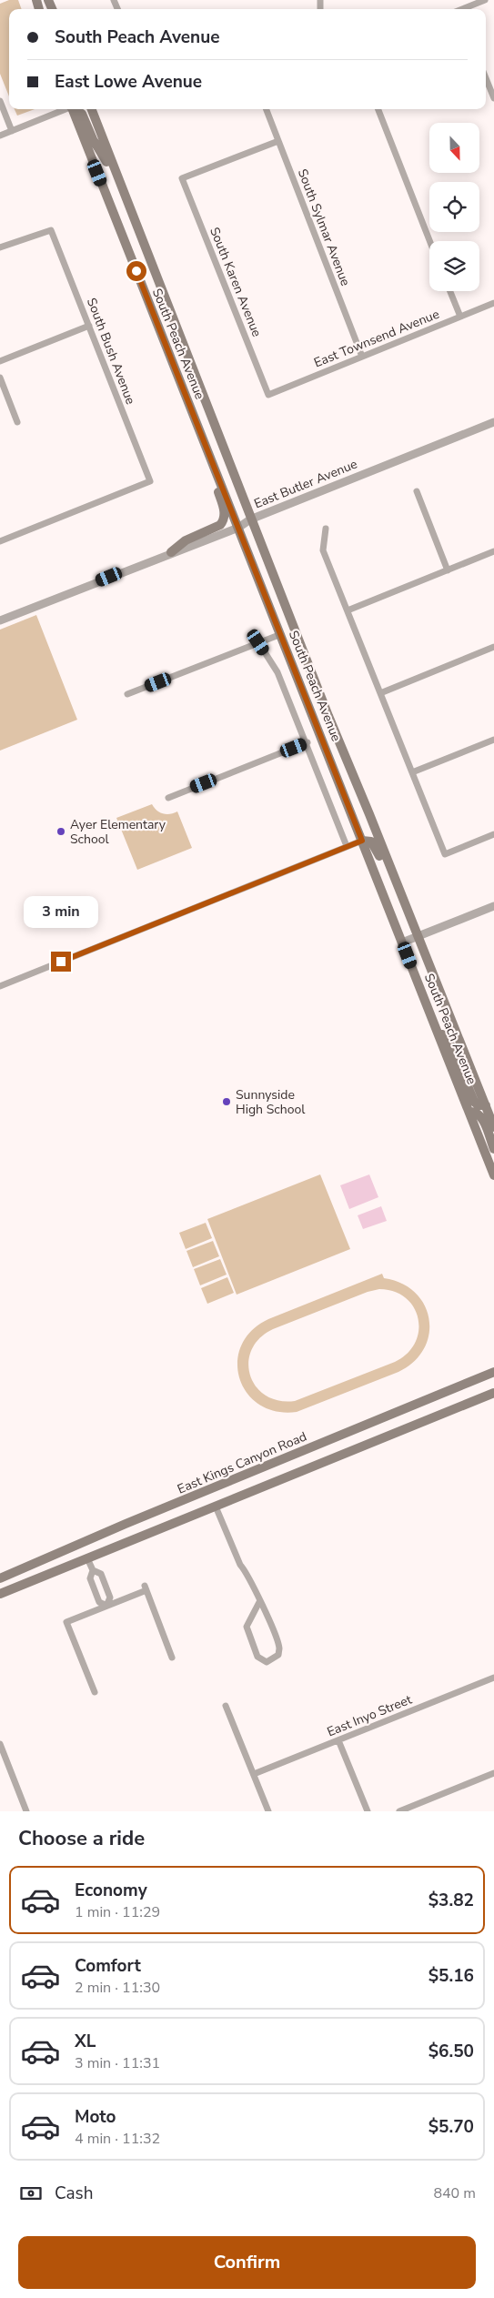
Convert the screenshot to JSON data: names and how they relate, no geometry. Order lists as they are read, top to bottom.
{
  "streets": {
    "main road": ["South Peach Avenue", "East Kings Canyon Road"],
    "street": [
      "South Sylmar Avenue",
      "South Karen Avenue",
      "East Townsend Avenue",
      "South Bush Avenue",
      "East Butler Avenue",
      "East Inyo Street"
    ]
  },
  "crossings": [
    ["South Sylmar Avenue", "South Karen Avenue"],
    ["South Sylmar Avenue", "East Townsend Avenue"],
    ["South Karen Avenue", "East Townsend Avenue"],
    ["South Peach Avenue", "East Butler Avenue"]
  ],
  "places": ["Ayer Elementary School", "Sunnyside High School"],
  "north": "bottom",
  "page": {
    "banner": ["South Peach Avenue", "East Lowe Avenue"],
    "bubble": "3 min",
    "heading": "Choose a ride",
    "list": [
      {
        "name": "Economy",
        "note": "1 min · 11:29",
        "value": "$3.82"
      },
      {
        "name": "Comfort",
        "note": "2 min · 11:30",
        "value": "$5.16"
      },
      {
        "name": "XL",
        "note": "3 min · 11:31",
        "value": "$6.50"
      },
      {
        "name": "Moto",
        "note": "4 min · 11:32",
        "value": "$5.70"
      }
    ],
    "pay": ["Cash", "840 m"],
    "buttons": "Confirm"
  }
}
